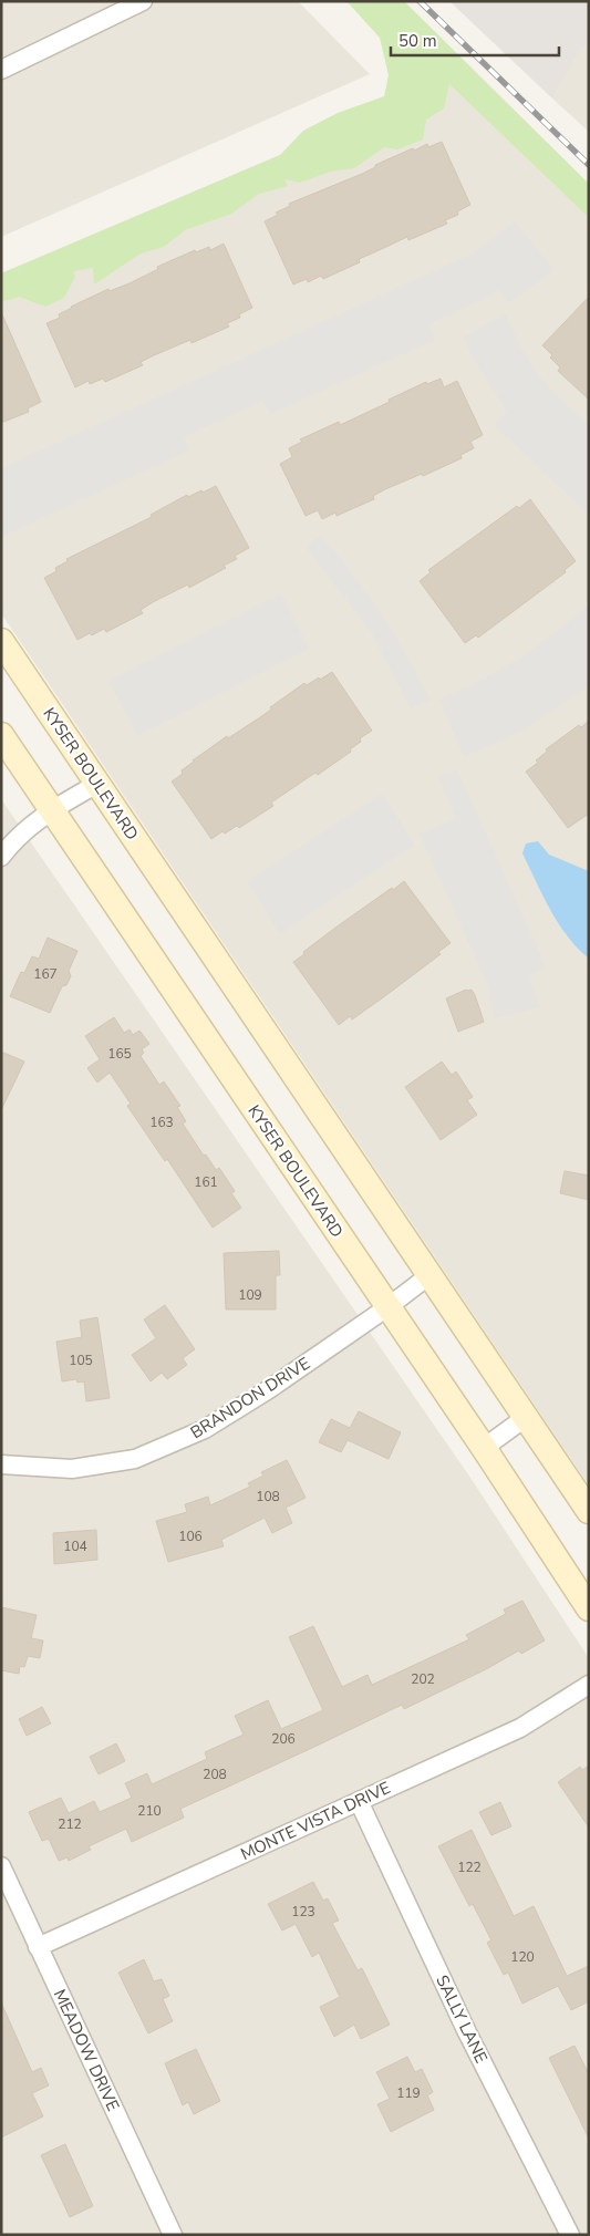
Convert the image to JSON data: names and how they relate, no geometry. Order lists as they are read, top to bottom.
{
  "streets": {
    "street": [
      "KYSER BOULEVARD",
      "BRANDON DRIVE",
      "MONTE VISTA DRIVE",
      "SALLY LANE",
      "MEADOW DRIVE"
    ]
  },
  "crossings": [
    ["KYSER BOULEVARD", "BRANDON DRIVE"],
    ["MONTE VISTA DRIVE", "SALLY LANE"],
    ["MONTE VISTA DRIVE", "MEADOW DRIVE"]
  ],
  "house_numbers": [
    "167",
    "165",
    "163",
    "161",
    "109",
    "105",
    "108",
    "106",
    "104",
    "202",
    "206",
    "208",
    "210",
    "212",
    "122",
    "123",
    "120",
    "119"
  ],
  "scale_bar": "50 m"
}
